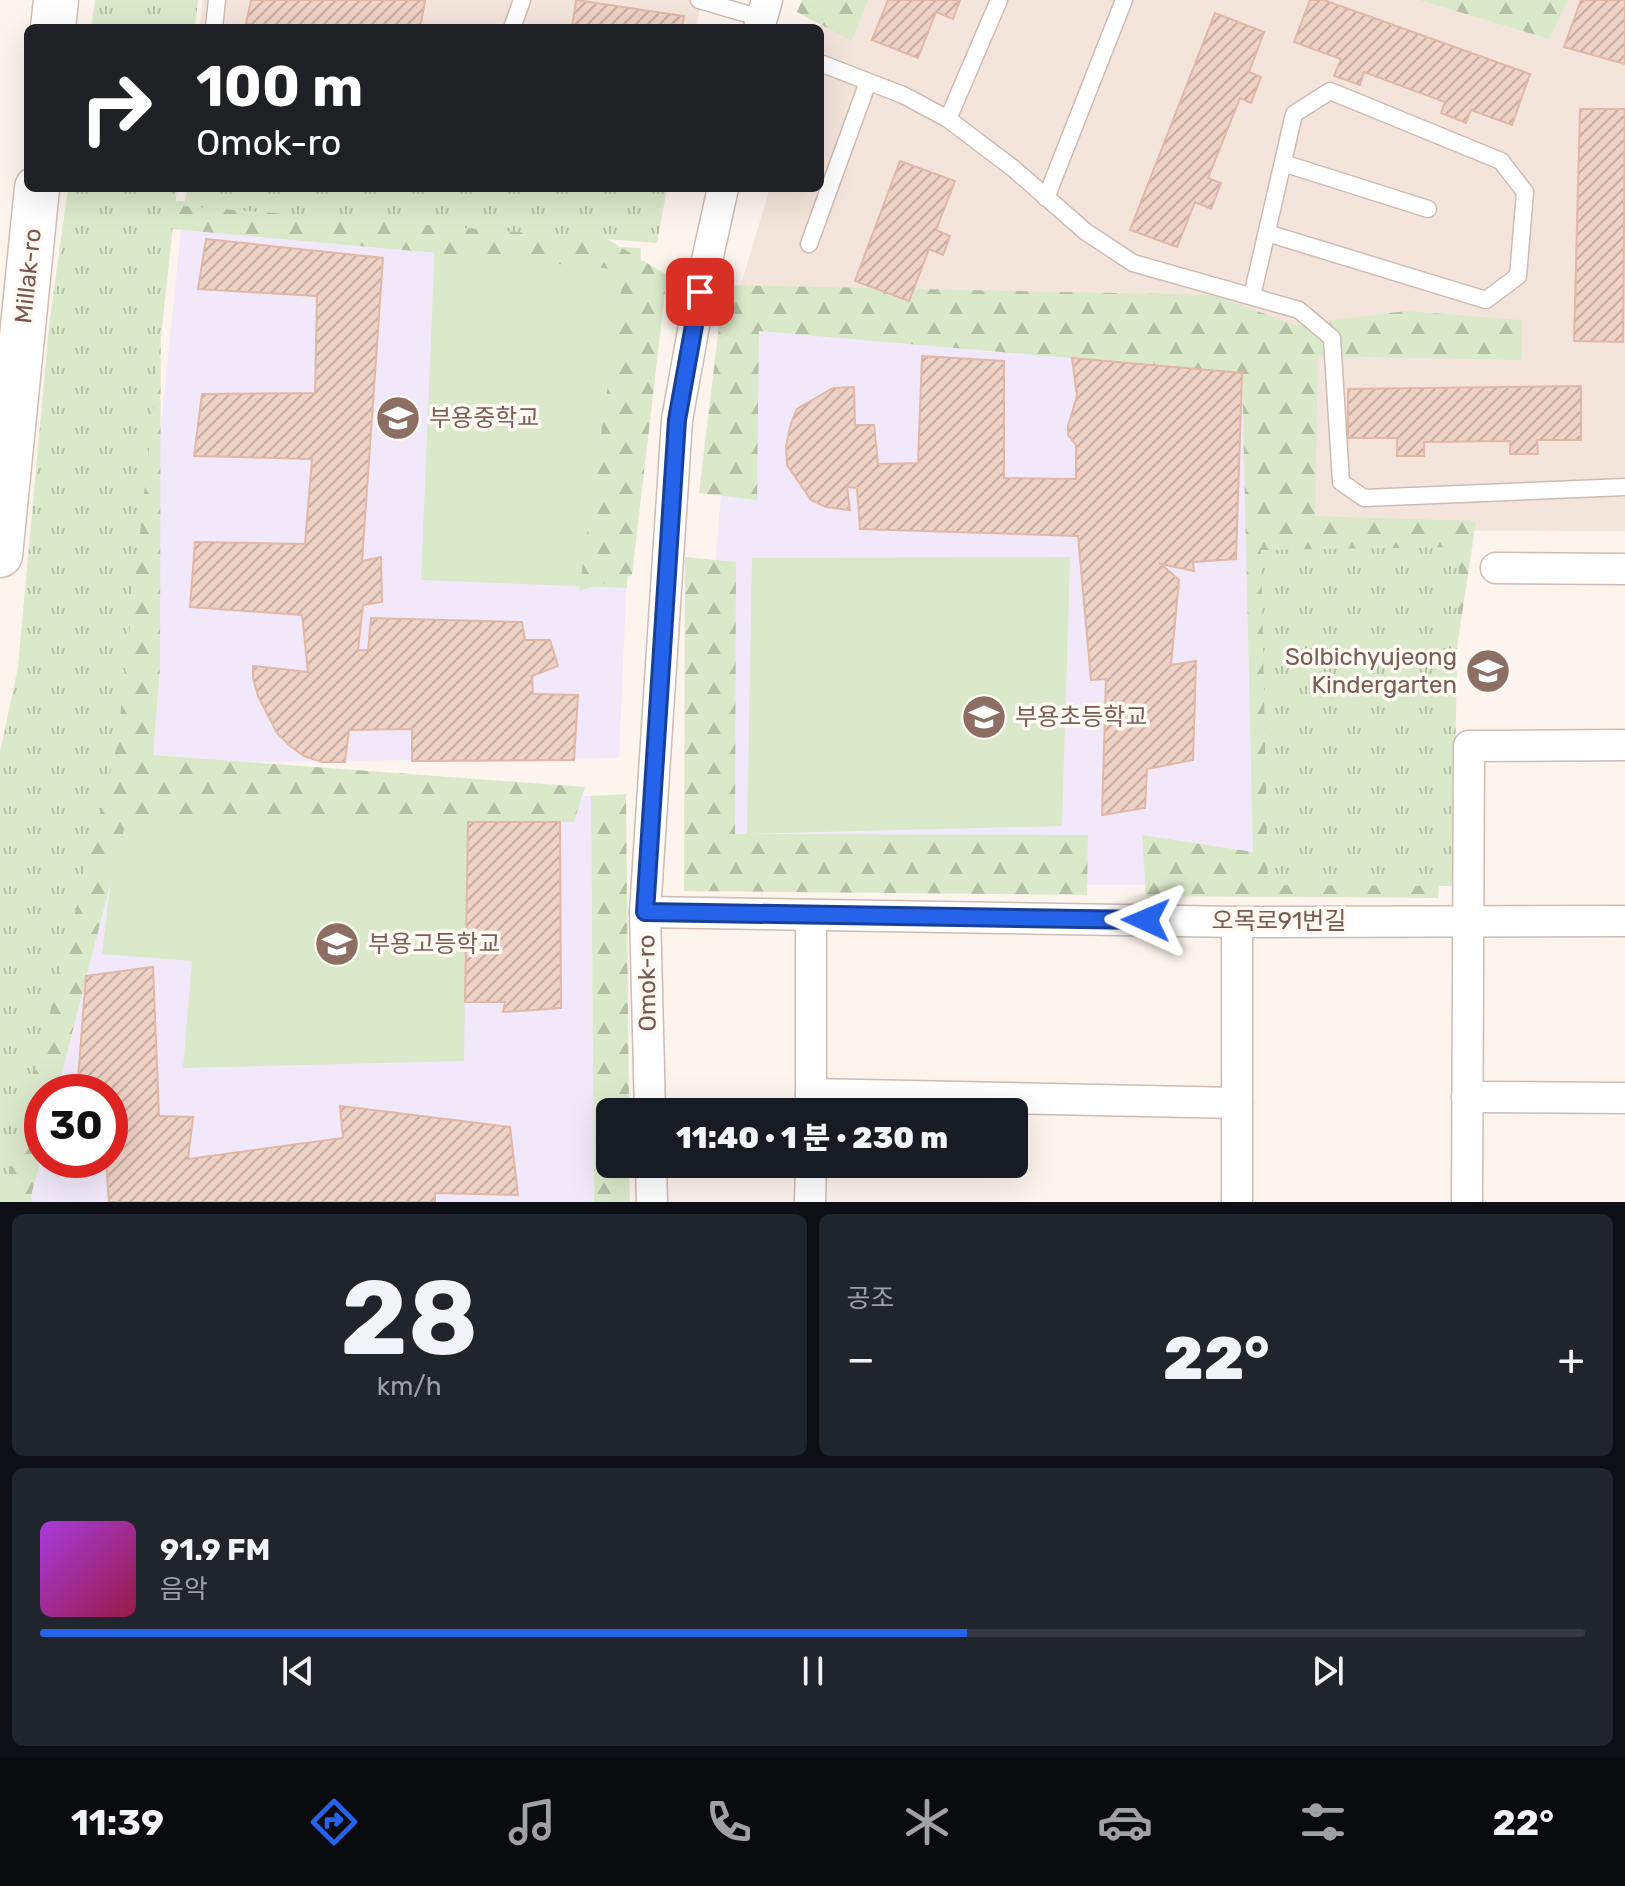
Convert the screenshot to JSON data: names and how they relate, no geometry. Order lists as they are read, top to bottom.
{
  "streets": {
    "main road": ["Millak-ro"],
    "street": ["오목로91번길", "Omok-ro"]
  },
  "crossings": [
    ["오목로91번길", "Omok-ro"]
  ],
  "places": {
    "school or university": [
      "부용중학교",
      "Solbichyujeong Kindergarten",
      "부용초등학교",
      "부용고등학교"
    ]
  },
  "page": {
    "turn": ["100 m", "Omok-ro"],
    "limit": "30",
    "trip": "11:40 · 1 분 · 230 m",
    "tile": [
      ["28", "km/h"],
      "공조"
    ],
    "heat": ["−", "22°", "+"],
    "song": ["91.9 FM", "음악"],
    "tabs": ["11:39", "22°"]
  }
}
